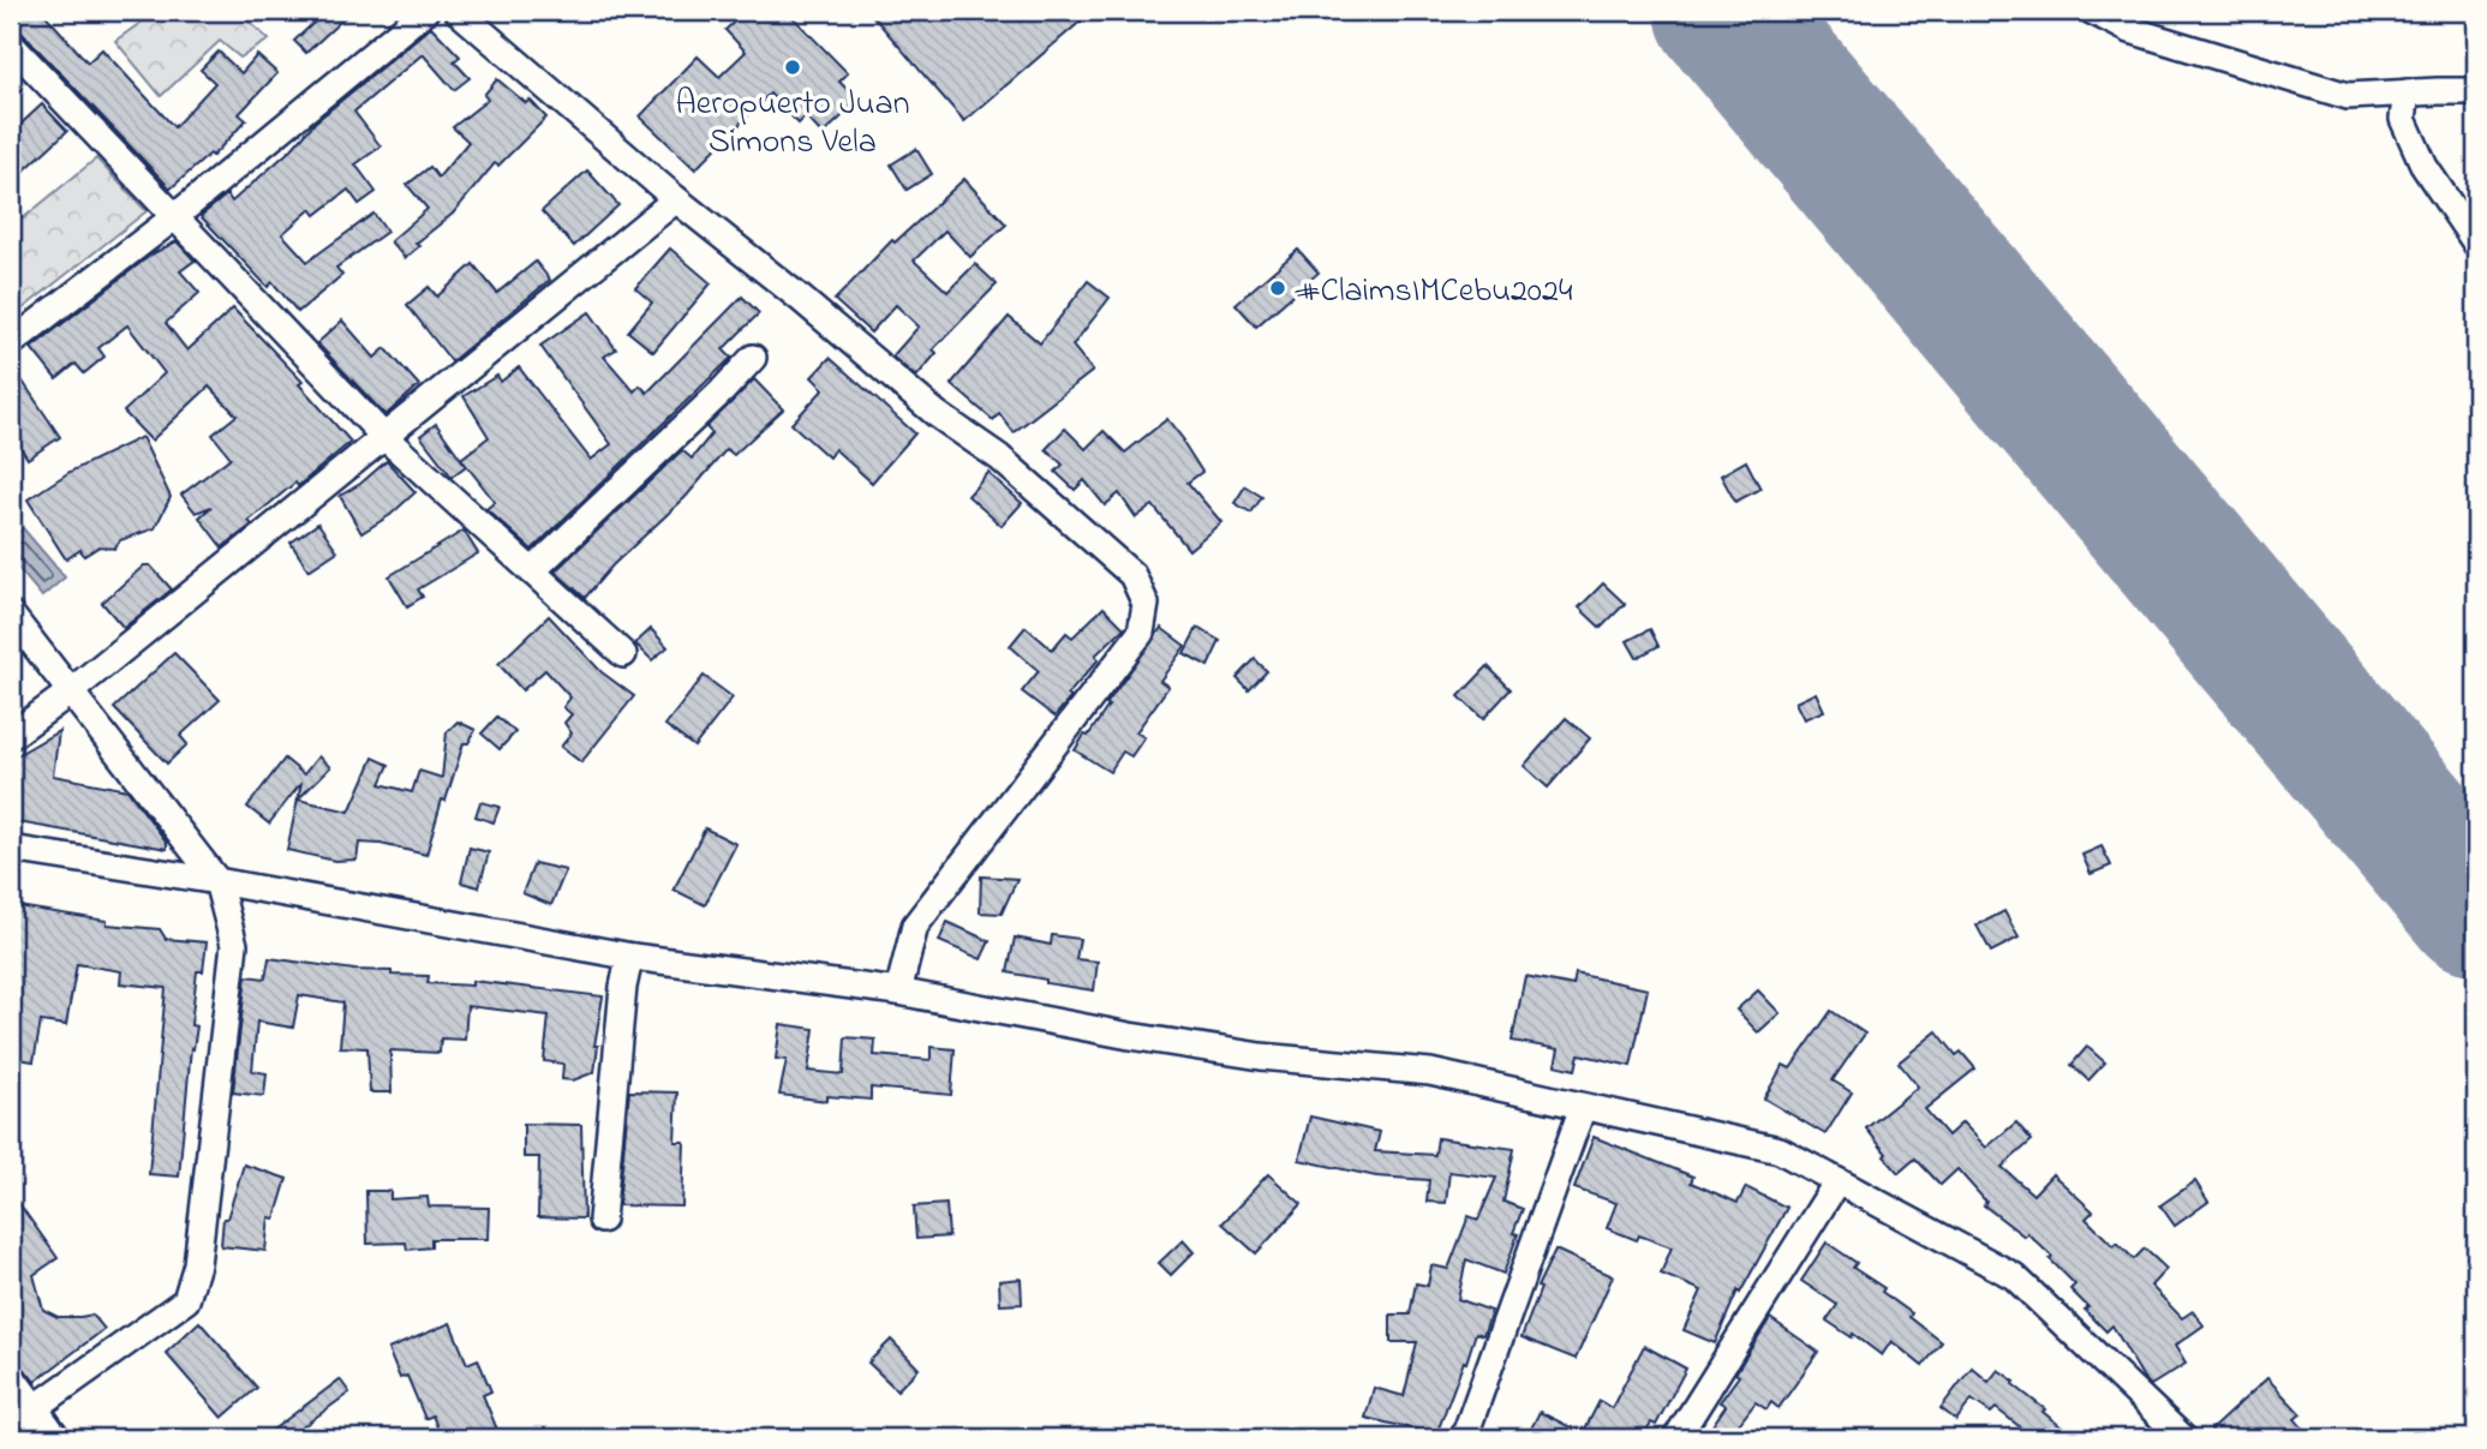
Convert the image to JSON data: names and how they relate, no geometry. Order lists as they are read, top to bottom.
{
  "places": ["Aeropuerto Juan Simons Vela", "#ClaimsIMCebu2024"]
}
